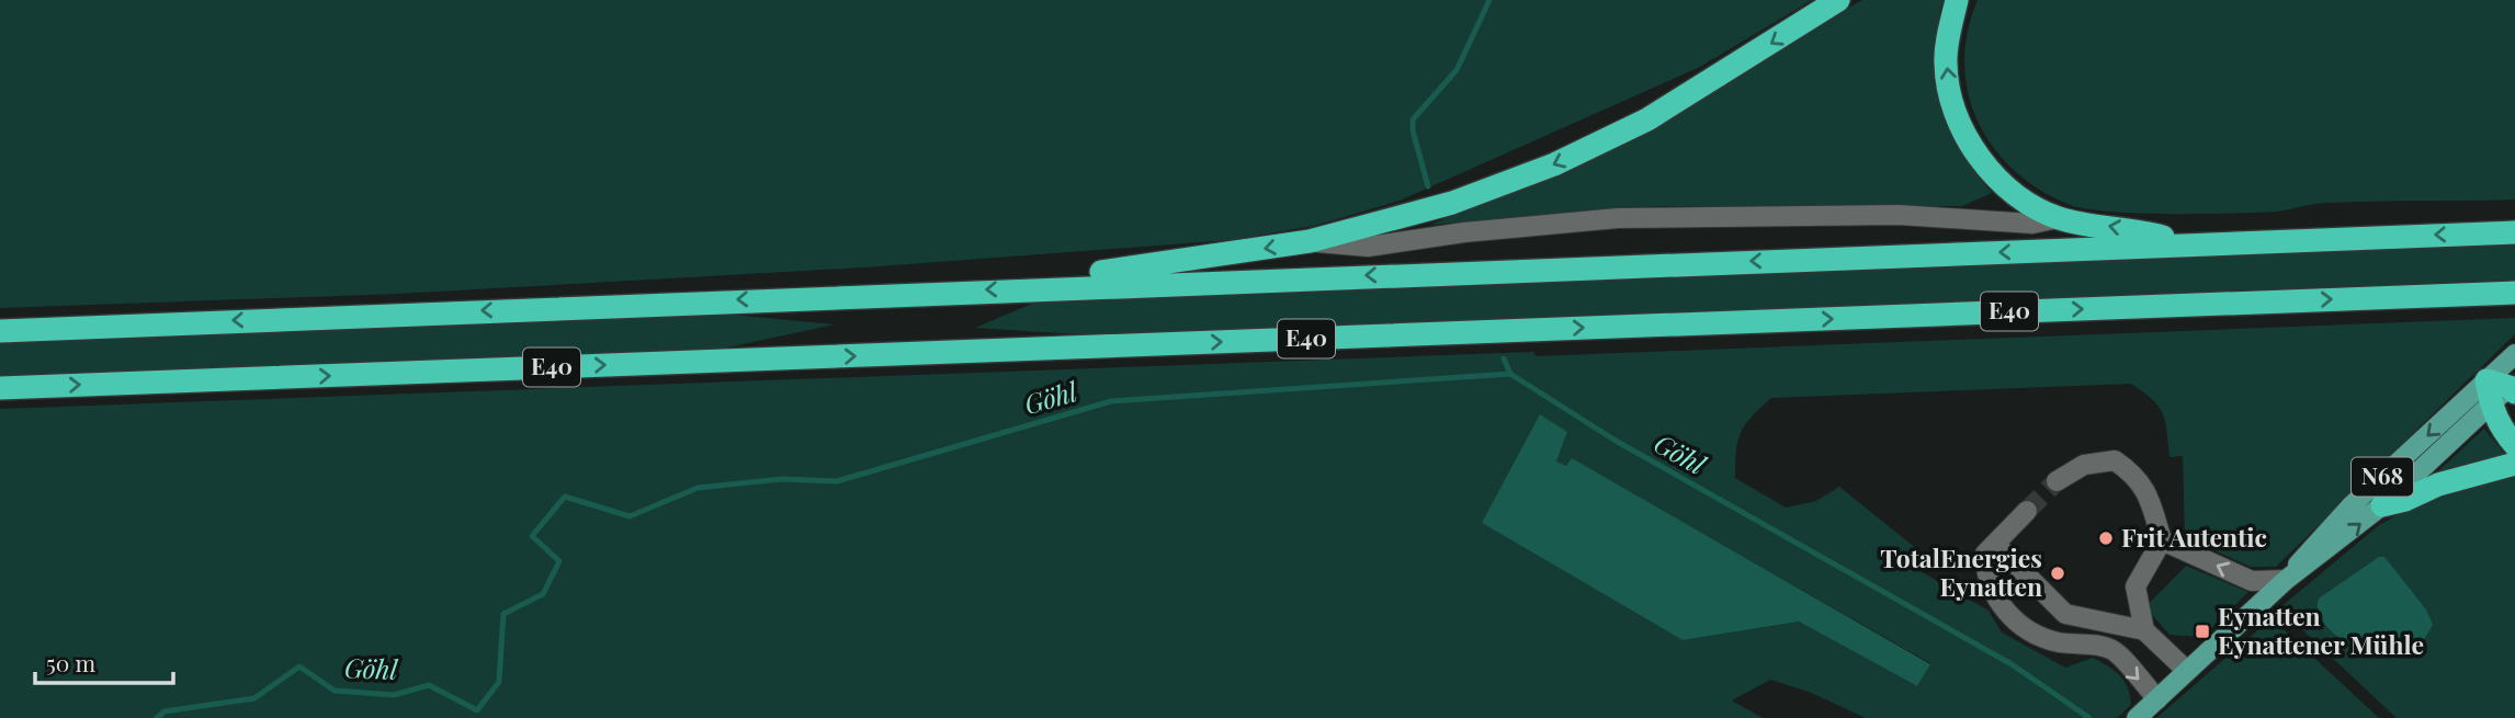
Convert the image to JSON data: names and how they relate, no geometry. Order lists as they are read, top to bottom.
{
  "streets": {
    "highway": ["E40"],
    "main road": ["N68"]
  },
  "water": ["Göhl"],
  "places": {
    "other": ["Frit Autentic", "TotalEnergies Eynatten"],
    "transit": ["Eynatten Eynattener Mühle"]
  },
  "scale_bar": "50 m"
}
